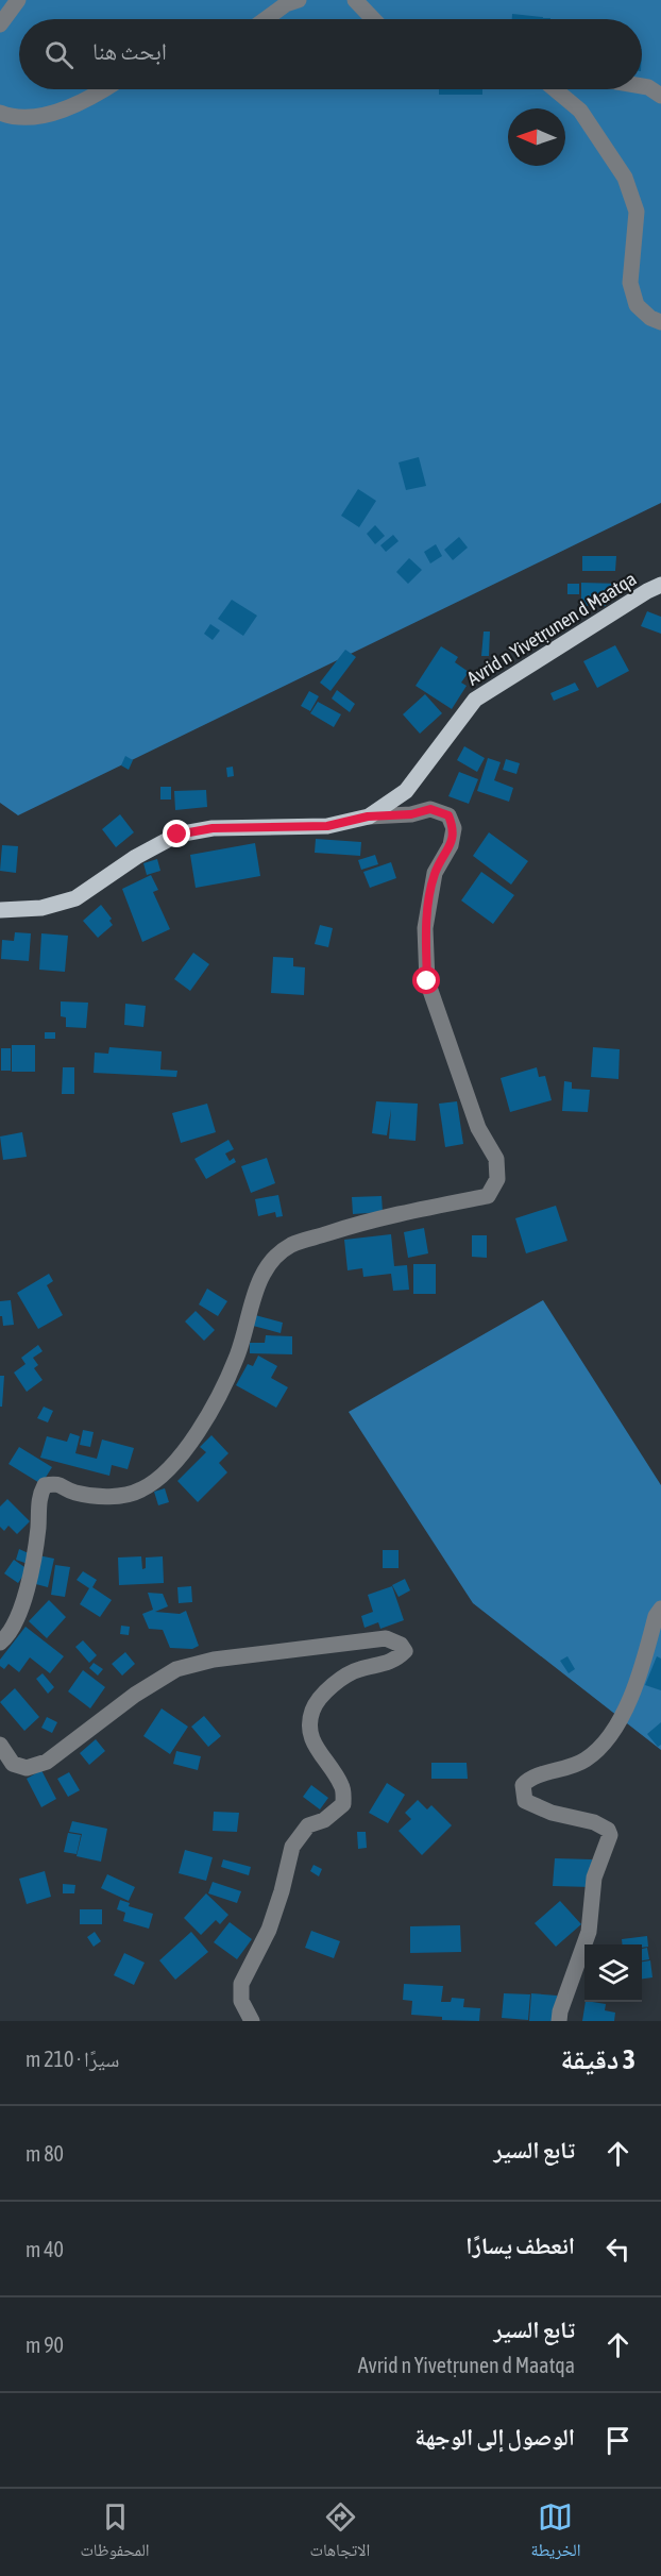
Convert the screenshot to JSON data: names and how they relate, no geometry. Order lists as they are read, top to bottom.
{
  "streets": {
    "main road": ["Avrid n Yivetṛunen d Maatqa"]
  },
  "north": "left",
  "page": {
    "search": "ابحث هنا",
    "heading": ["3 دقيقة", "سيرًا · 210 m"],
    "list": [
      ["تابع السير", "80 m"],
      ["انعطف يسارًا", "40 m"],
      ["تابع السير", "Avrid n Yivetṛunen d Maatqa", "90 m"],
      "الوصول إلى الوجهة"
    ],
    "nav": ["الخريطة", "الاتجاهات", "المحفوظات"]
  }
}
